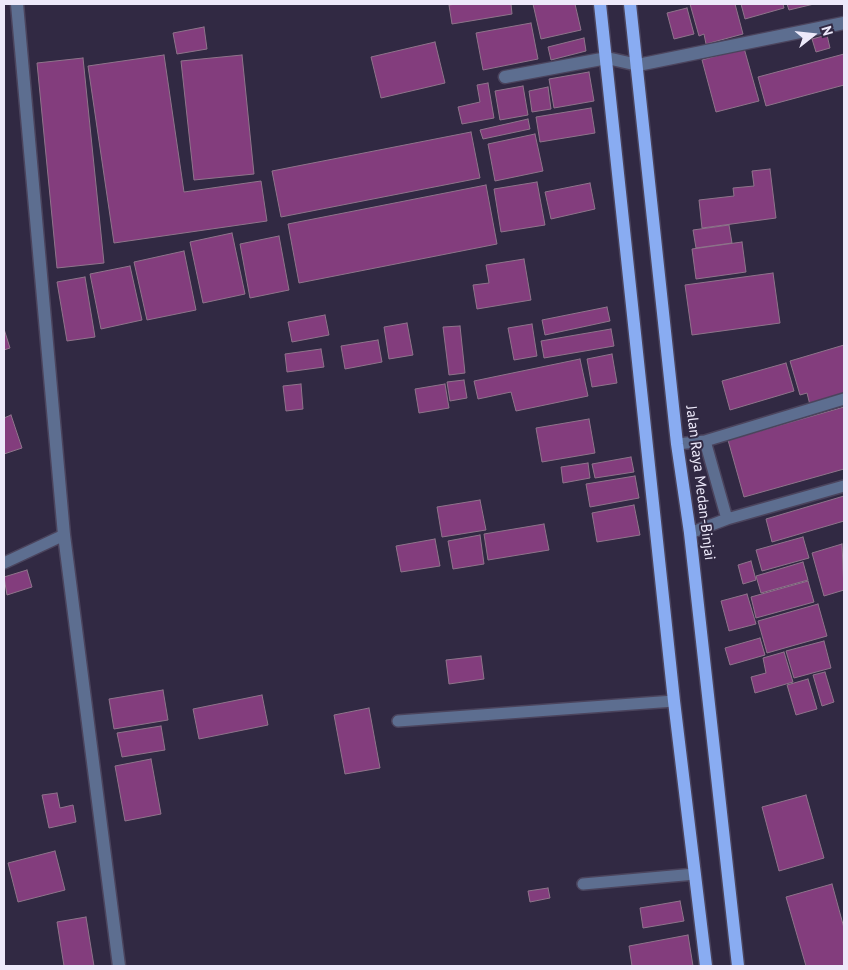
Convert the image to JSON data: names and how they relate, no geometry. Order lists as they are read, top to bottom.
{
  "streets": {
    "main road": ["Jalan Raya Medan-Binjai"]
  },
  "north": "right"
}
